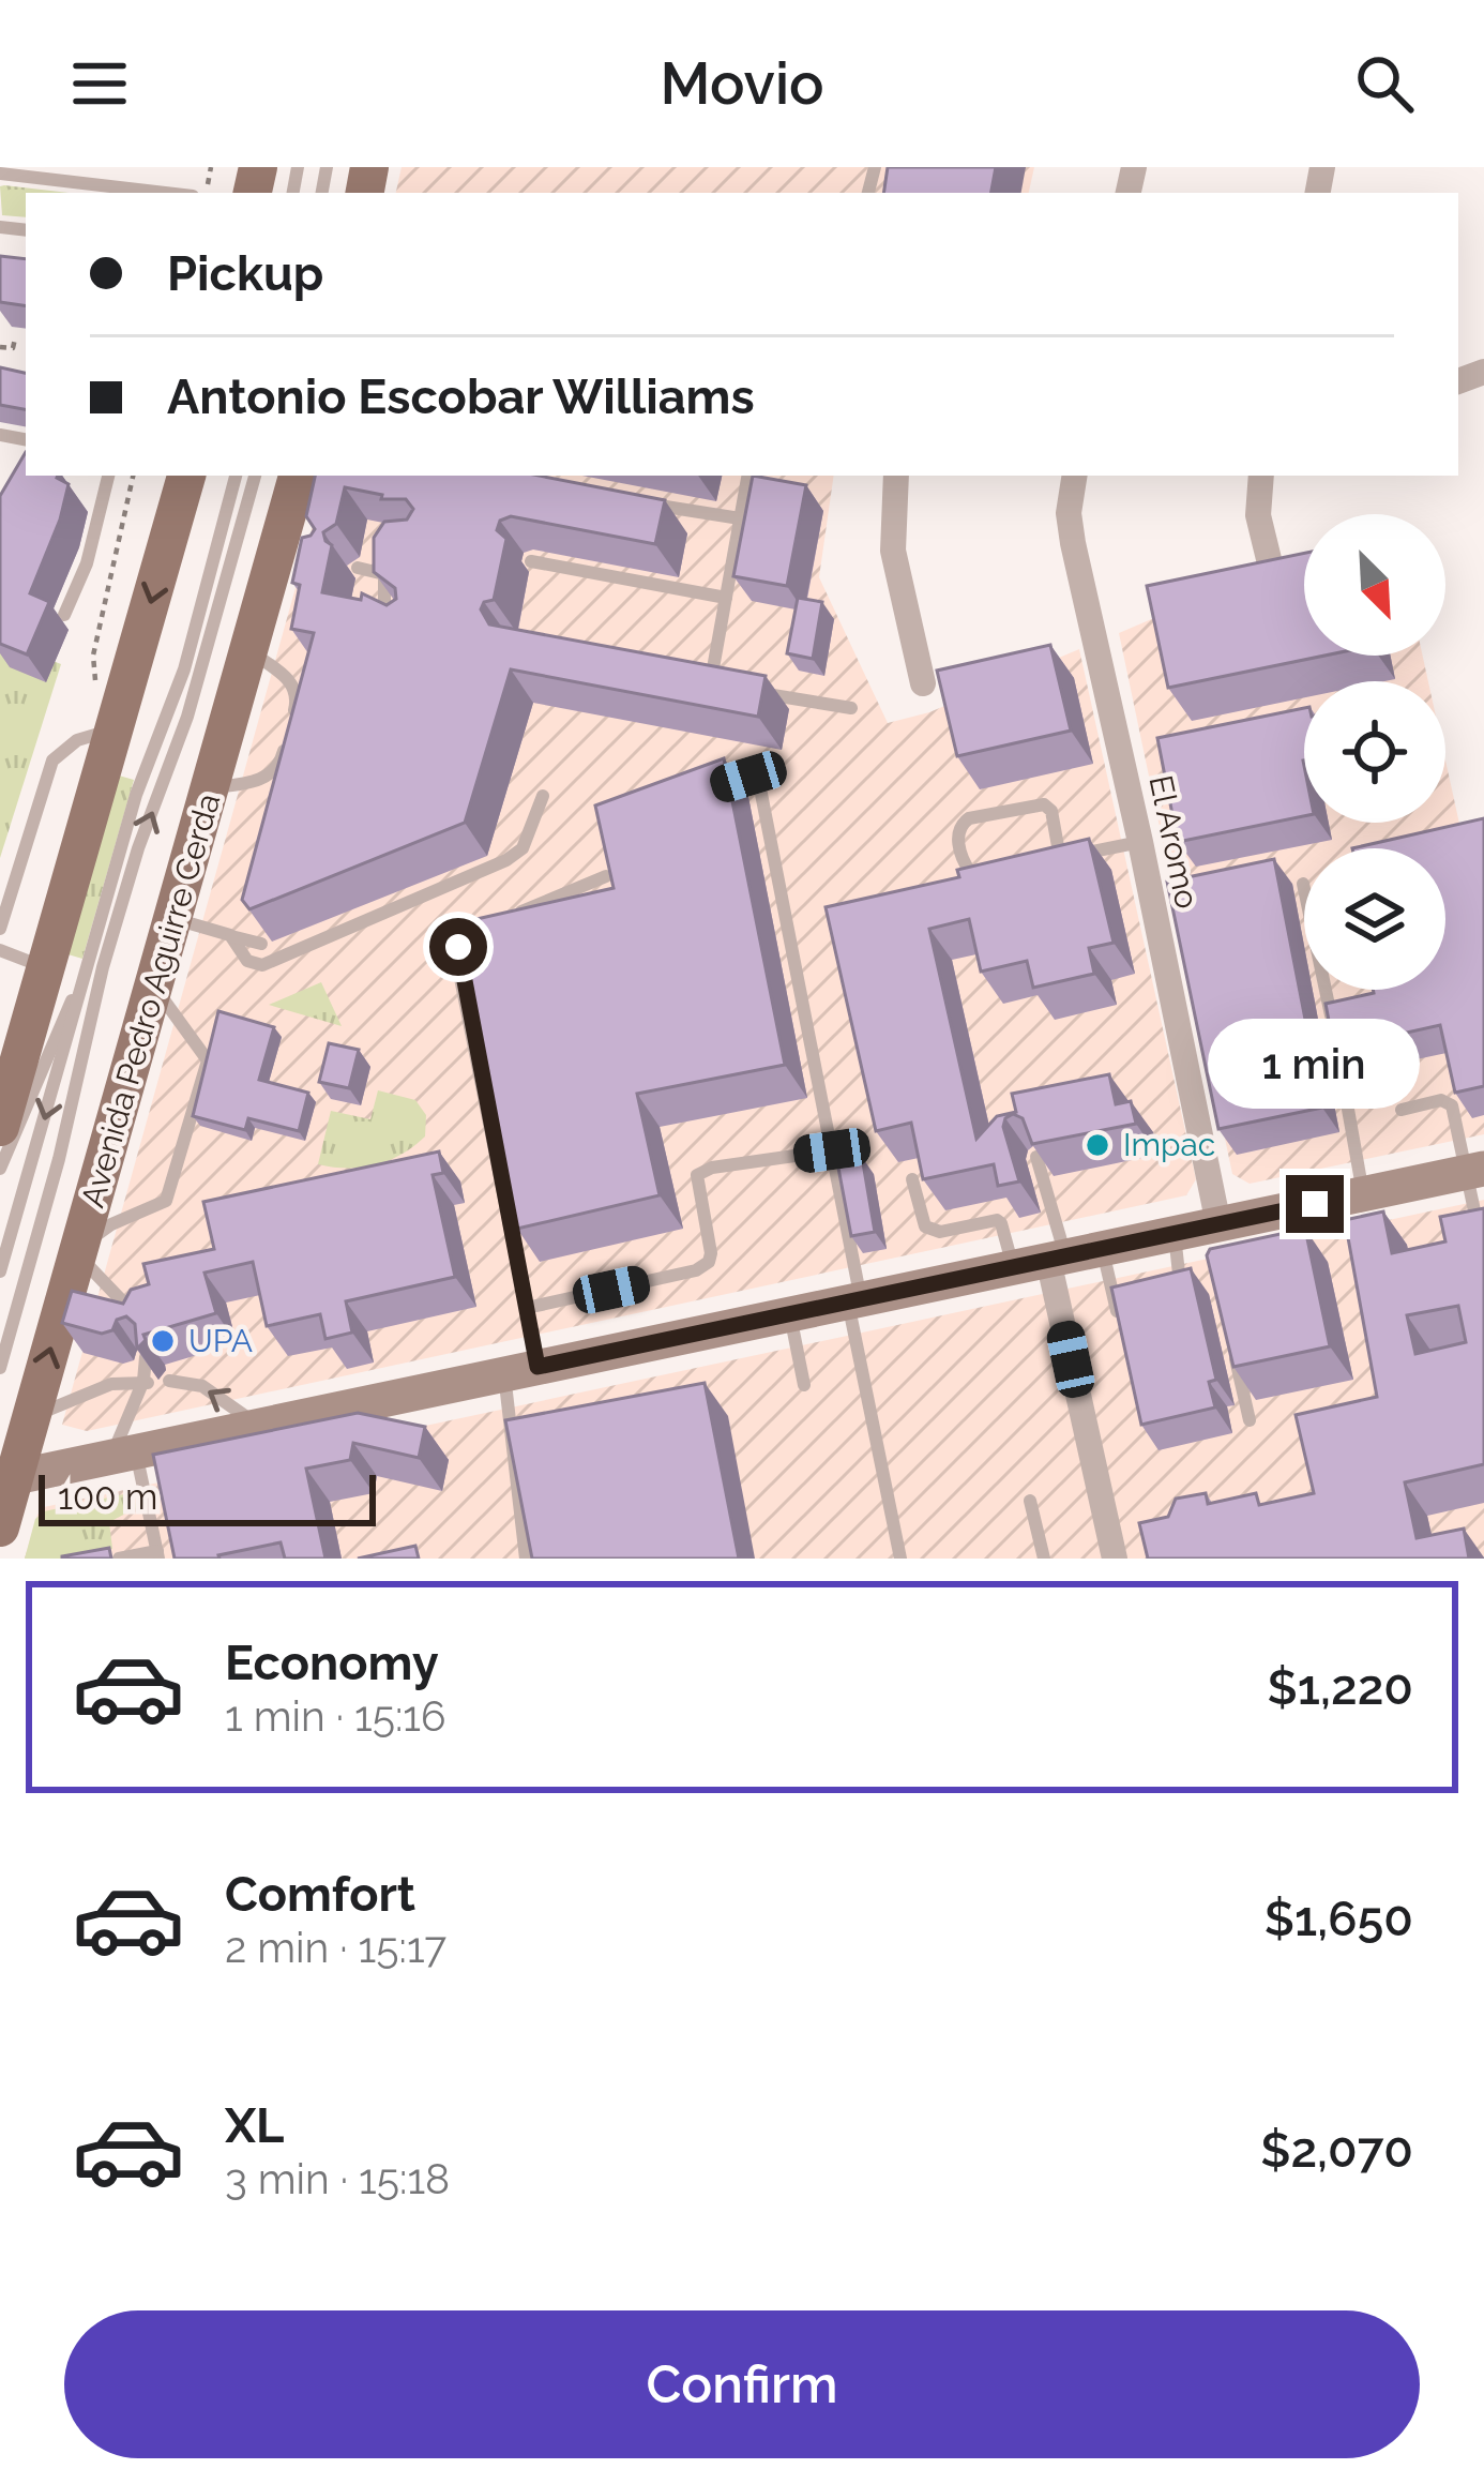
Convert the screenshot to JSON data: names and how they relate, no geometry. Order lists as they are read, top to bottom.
{
  "streets": {
    "main road": ["Avenida Pedro Aguirre Cerda"],
    "street": ["El Aromo"]
  },
  "places": ["Impac", "UPA"],
  "scale_bar": "100 m",
  "north": "bottom right",
  "page": {
    "header": "Movio",
    "banner": ["Pickup", "Antonio Escobar Williams"],
    "bubble": "1 min",
    "scale": "100 m",
    "list": [
      {
        "name": "Economy",
        "note": "1 min · 15:16",
        "value": "$1,220"
      },
      {
        "name": "Comfort",
        "note": "2 min · 15:17",
        "value": "$1,650"
      },
      {
        "name": "XL",
        "note": "3 min · 15:18",
        "value": "$2,070"
      }
    ],
    "buttons": "Confirm"
  }
}
